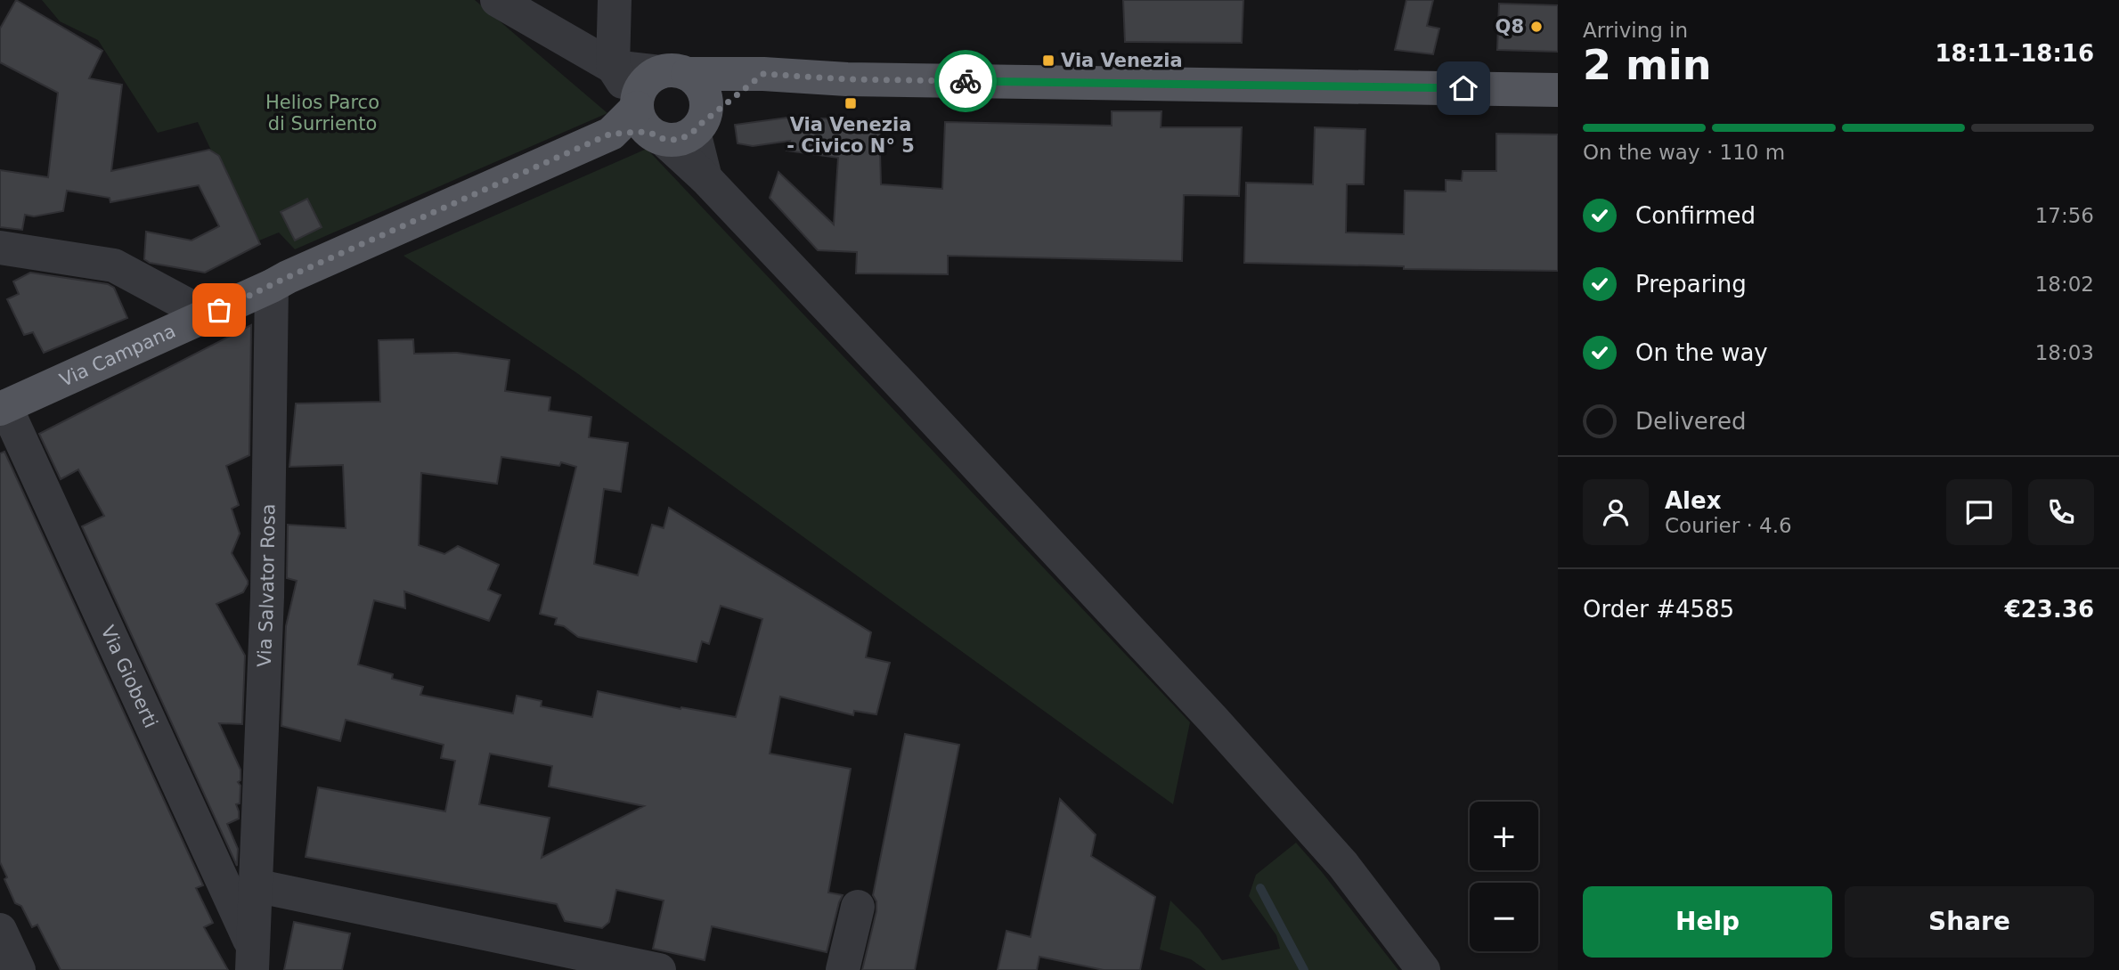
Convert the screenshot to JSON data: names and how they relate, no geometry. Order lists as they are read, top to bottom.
{
  "streets": {
    "main road": ["Via Campana"],
    "street": ["Via Salvator Rosa", "Via Gioberti"]
  },
  "crossings": [
    ["Via Campana", "Via Salvator Rosa"],
    ["Via Campana", "Via Gioberti"],
    ["Via Salvator Rosa", "Via Gioberti"]
  ],
  "parks": ["Helios Parco di Surriento"],
  "places": {
    "other": ["Q8"],
    "transit": ["Via Venezia", "Via Venezia - Civico N° 5"]
  },
  "page": {
    "heading": ["2 min", "Arriving in", "18:11–18:16"],
    "panel": [
      "Alex",
      "Courier · 4.6",
      "Order #4585",
      "€23.36"
    ],
    "bar": "On the way · 110 m",
    "list": [
      ["Confirmed", "17:56"],
      ["Preparing", "18:02"],
      ["On the way", "18:03"],
      "Delivered"
    ],
    "map_buttons": ["+", "−"],
    "buttons": ["Help", "Share"]
  }
}
